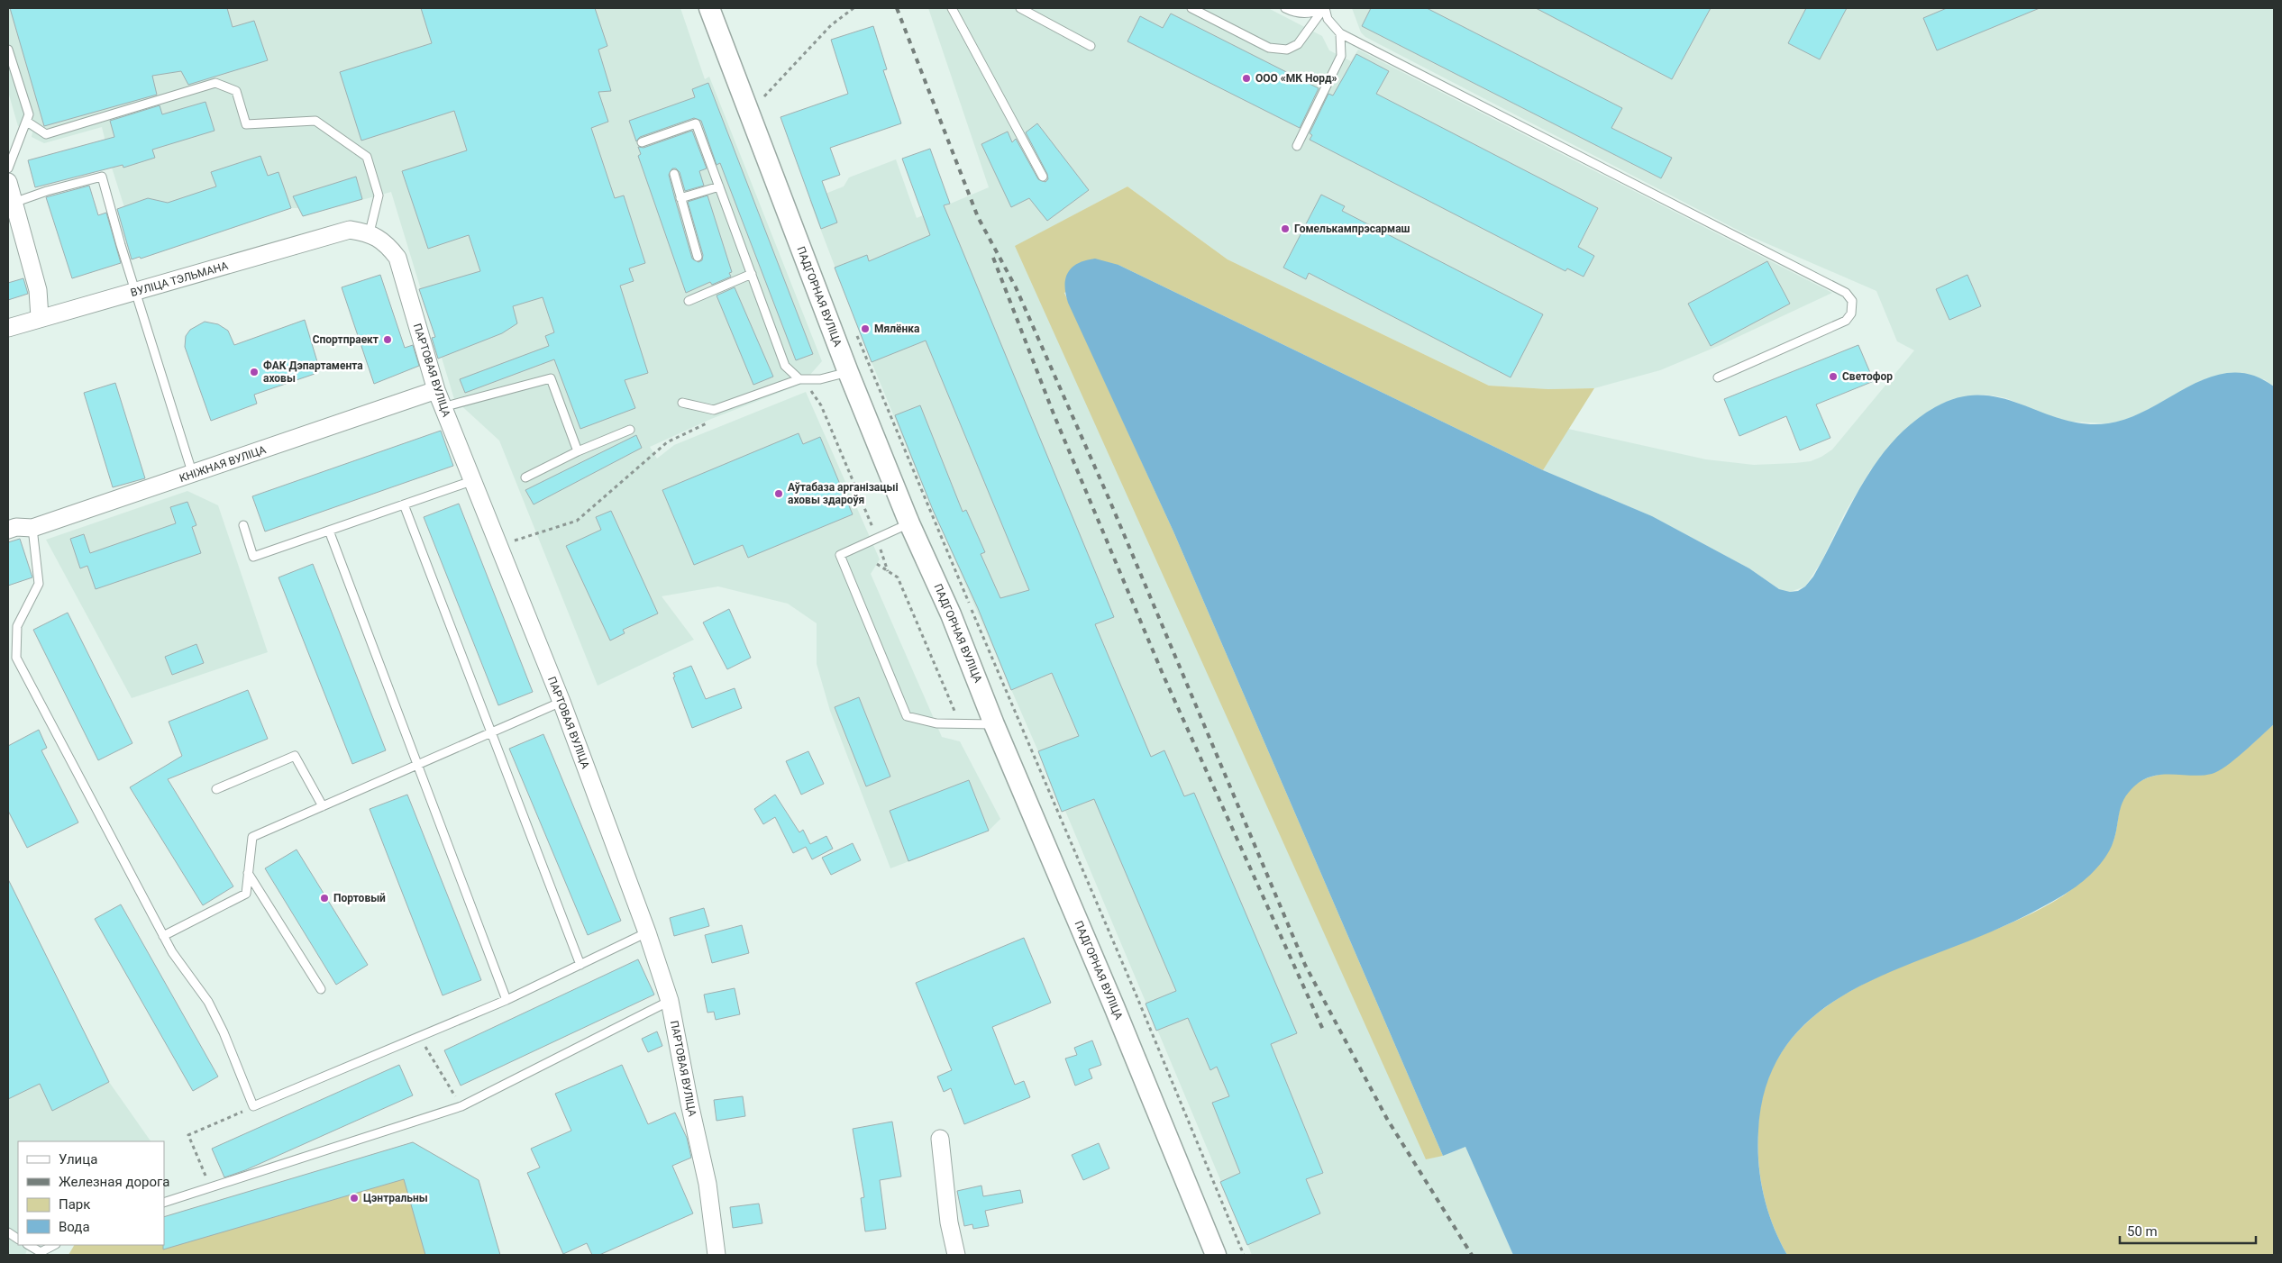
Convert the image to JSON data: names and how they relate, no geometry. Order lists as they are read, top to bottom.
{
  "streets": {
    "street": [
      "ВУЛІЦА ТЭЛЬМАНА",
      "ПАДГОРНАЯ ВУЛІЦА",
      "ПАРТОВАЯ ВУЛІЦА",
      "КНІЖНАЯ ВУЛІЦА"
    ]
  },
  "crossings": [
    ["ВУЛІЦА ТЭЛЬМАНА", "ПАРТОВАЯ ВУЛІЦА"],
    ["ПАРТОВАЯ ВУЛІЦА", "КНІЖНАЯ ВУЛІЦА"]
  ],
  "places": [
    "ООО «МК Норд»",
    "Гомелькампрэсармаш",
    "Мялёнка",
    "Спортпраект",
    "ФАК Дэпартамента аховы",
    "Светофор",
    "Аўтабаза арганізацыі аховы здароўя",
    "Портовый",
    "Цэнтральны"
  ],
  "legend": [
    "Улица",
    "Железная дорога",
    "Парк",
    "Вода"
  ],
  "scale_bar": "50 m"
}
